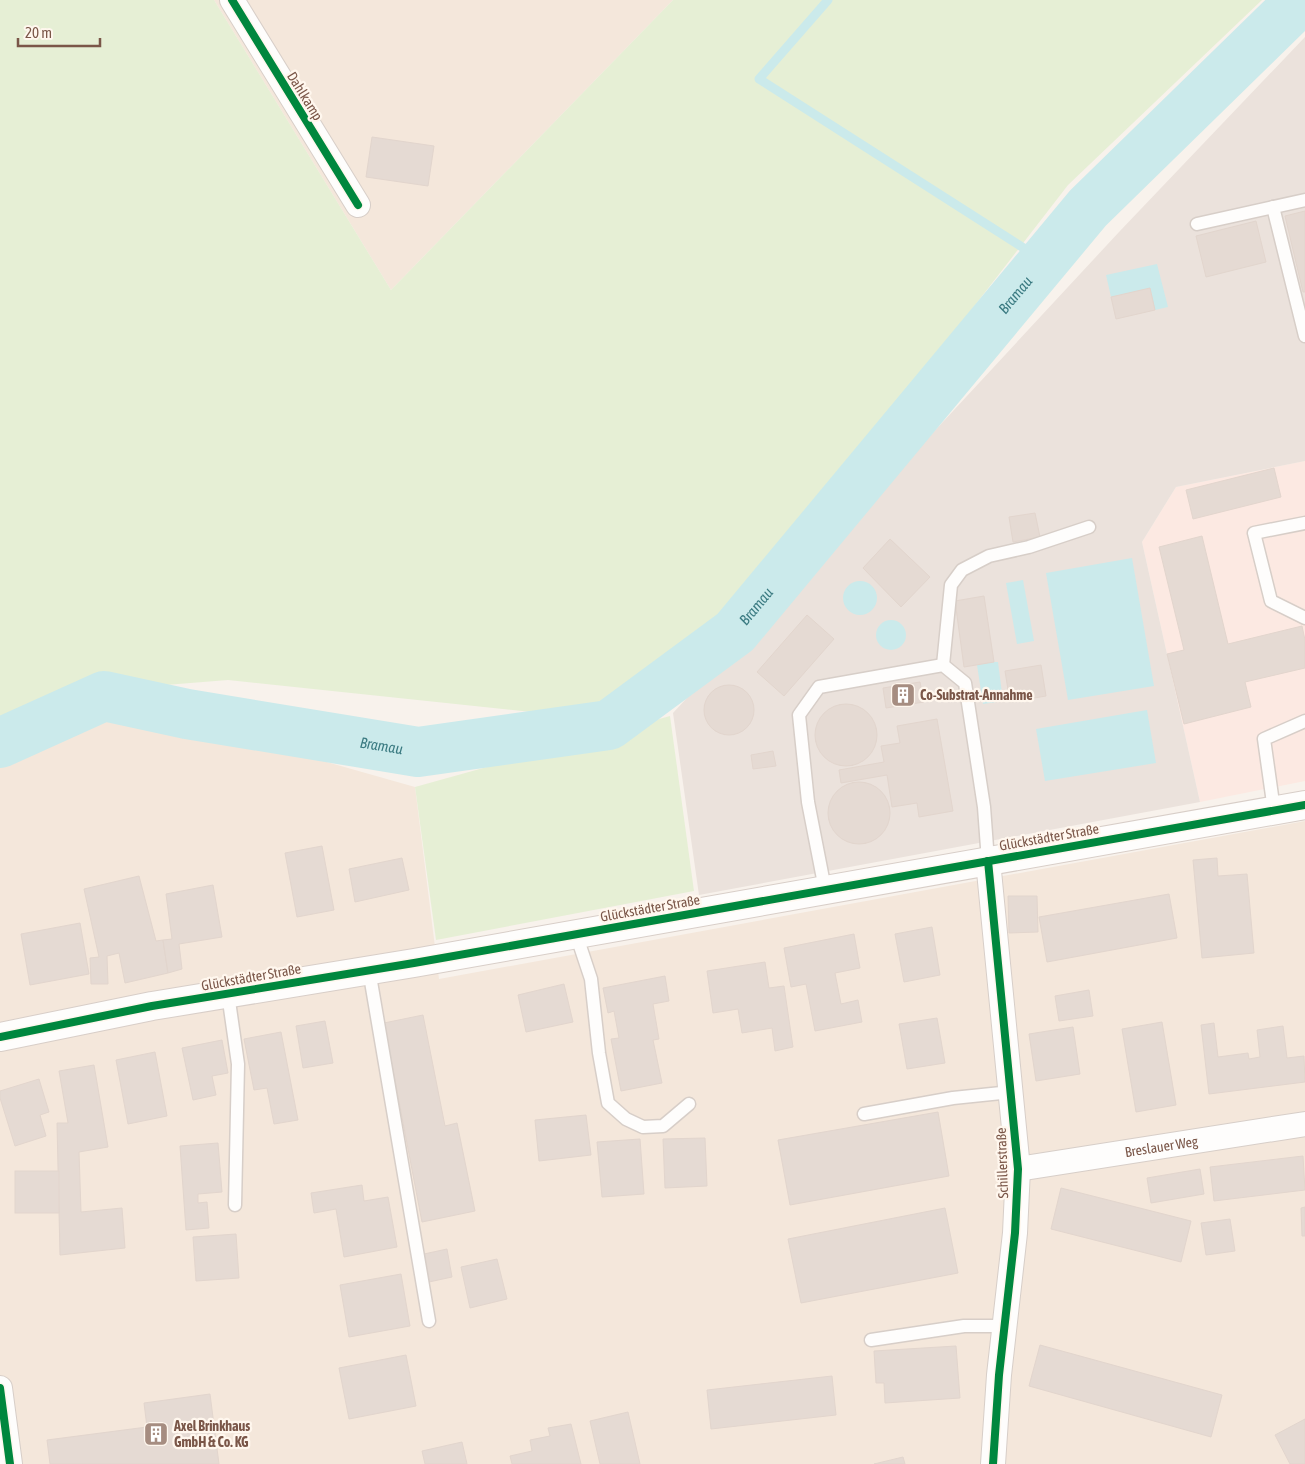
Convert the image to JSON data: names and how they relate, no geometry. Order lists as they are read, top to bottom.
{
  "streets": {
    "street": [
      "Dahlkamp",
      "Glückstädter Straße",
      "Breslauer Weg",
      "Schillerstraße"
    ]
  },
  "crossings": [
    ["Glückstädter Straße", "Schillerstraße"],
    ["Breslauer Weg", "Schillerstraße"]
  ],
  "water": ["Bramau"],
  "places": {
    "building": ["Co-Substrat-Annahme", "Axel Brinkhaus GmbH & Co. KG"]
  },
  "scale_bar": "20 m"
}
